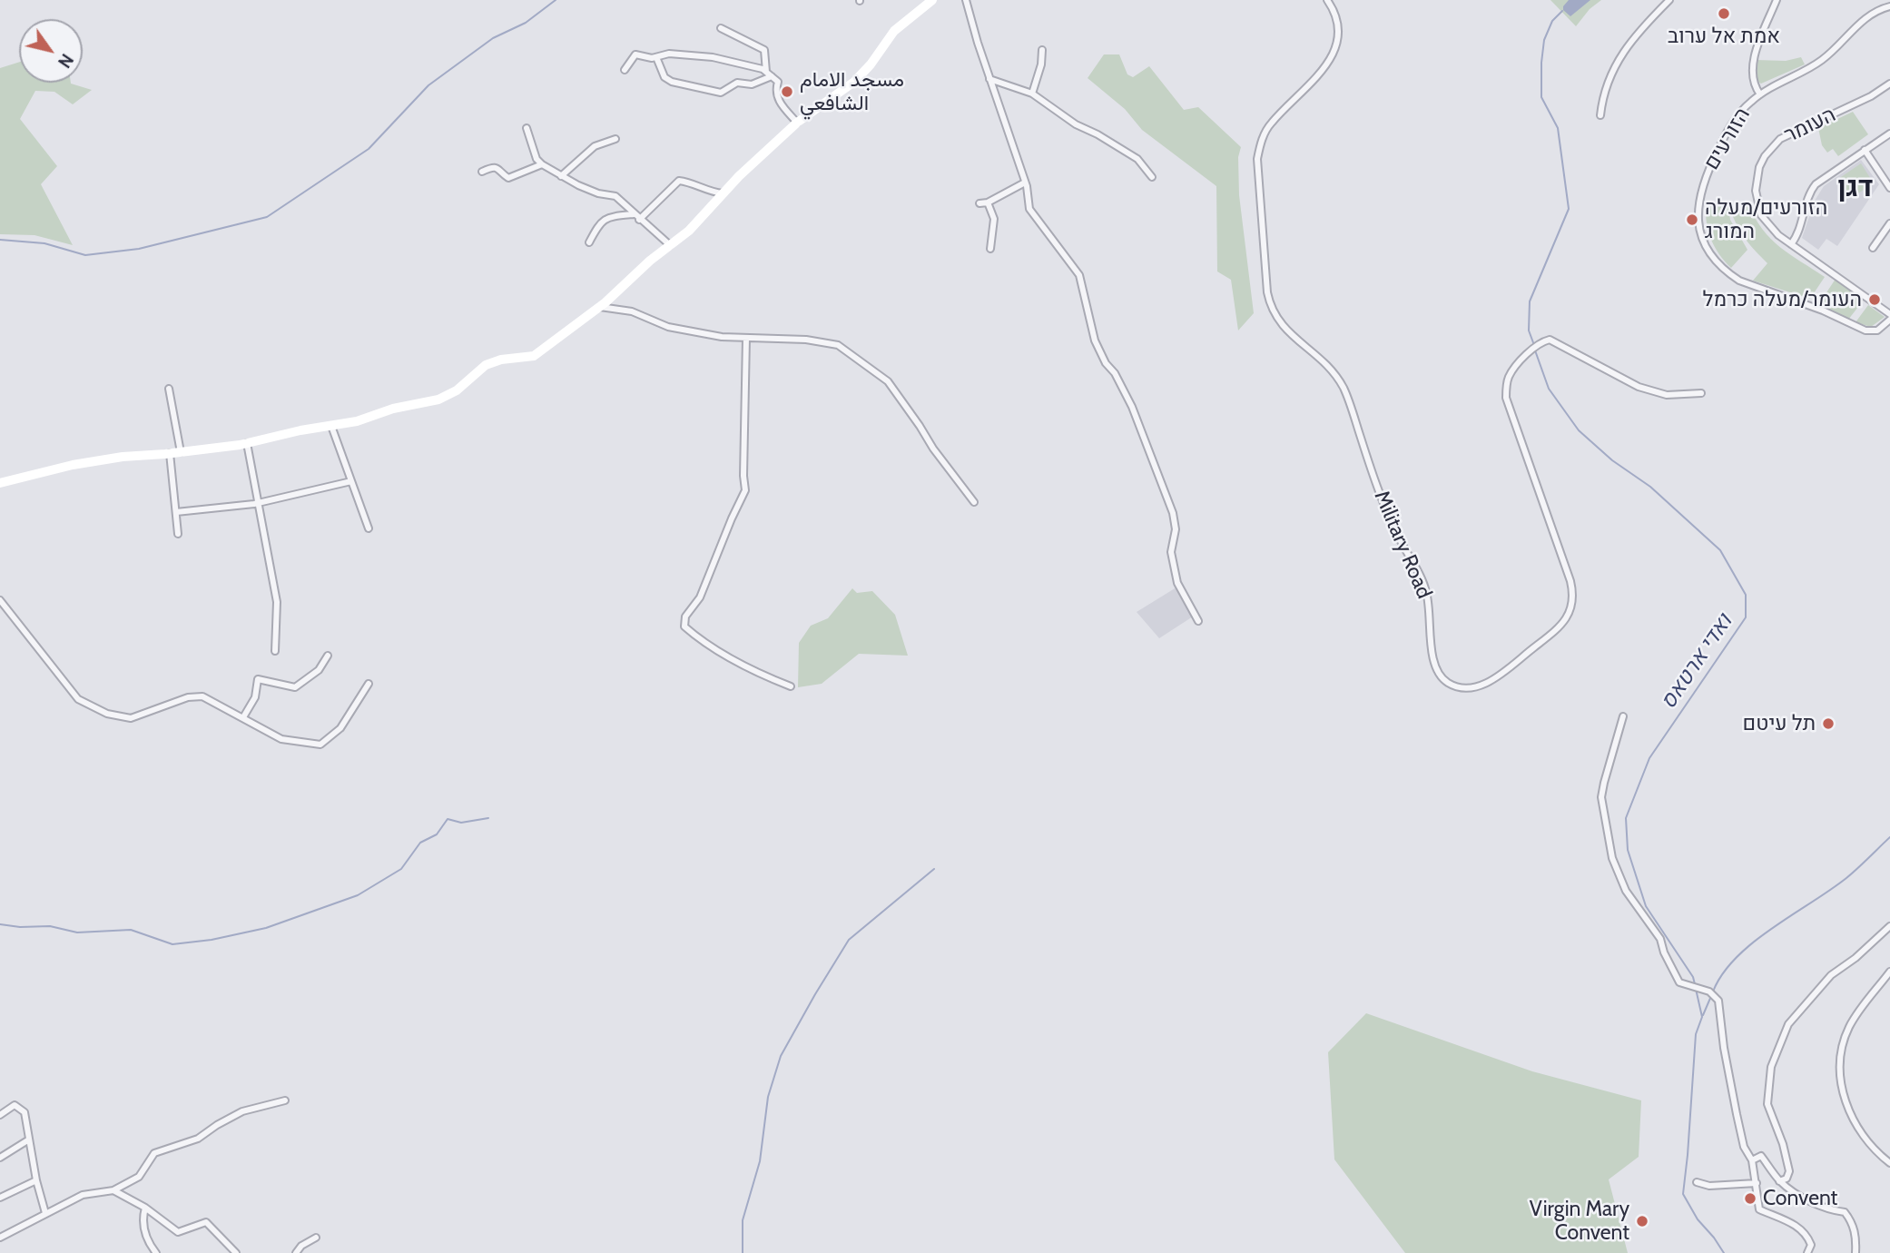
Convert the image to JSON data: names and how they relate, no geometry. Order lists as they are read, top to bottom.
{
  "streets": {
    "street": ["העומר", "הזורעים", "Military Road"]
  },
  "districts": ["דגן"],
  "water": ["ואדי ארטאס"],
  "places": [
    "אמת אל ערוב",
    "مسجد الامام الشافعي",
    "הזורעים/מעלה המורג",
    "העומר/מעלה כרמל",
    "תל עיטם",
    "Convent",
    "Virgin Mary Convent"
  ],
  "north": "bottom right"
}
